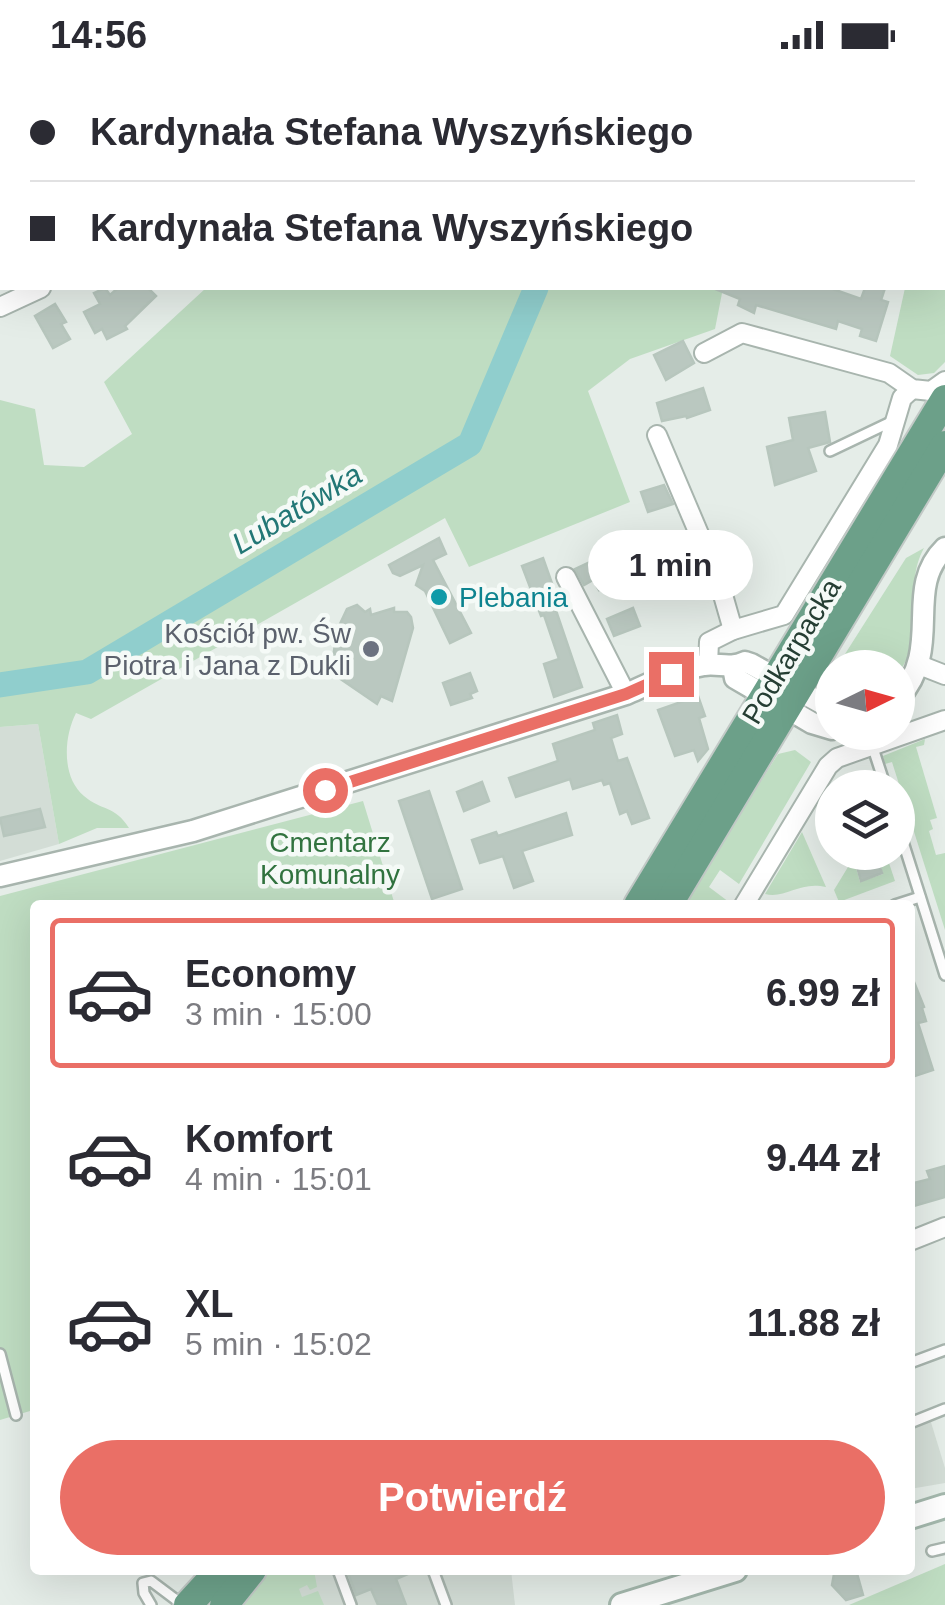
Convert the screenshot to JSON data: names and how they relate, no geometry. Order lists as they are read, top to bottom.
{
  "streets": {
    "main road": ["Podkarpacka"]
  },
  "water": ["Lubatówka"],
  "parks": ["Cmentarz Komunalny"],
  "places": ["Plebania", "Kościół pw. Św Piotra i Jana z Dukli"],
  "north": "right",
  "page": {
    "status": "14:56",
    "banner": ["Kardynała Stefana Wyszyńskiego", "Kardynała Stefana Wyszyńskiego"],
    "bubble": "1 min",
    "list": [
      {
        "name": "Economy",
        "note": "3 min · 15:00",
        "value": "6.99 zł"
      },
      {
        "name": "Komfort",
        "note": "4 min · 15:01",
        "value": "9.44 zł"
      },
      {
        "name": "XL",
        "note": "5 min · 15:02",
        "value": "11.88 zł"
      }
    ],
    "buttons": "Potwierdź"
  }
}
